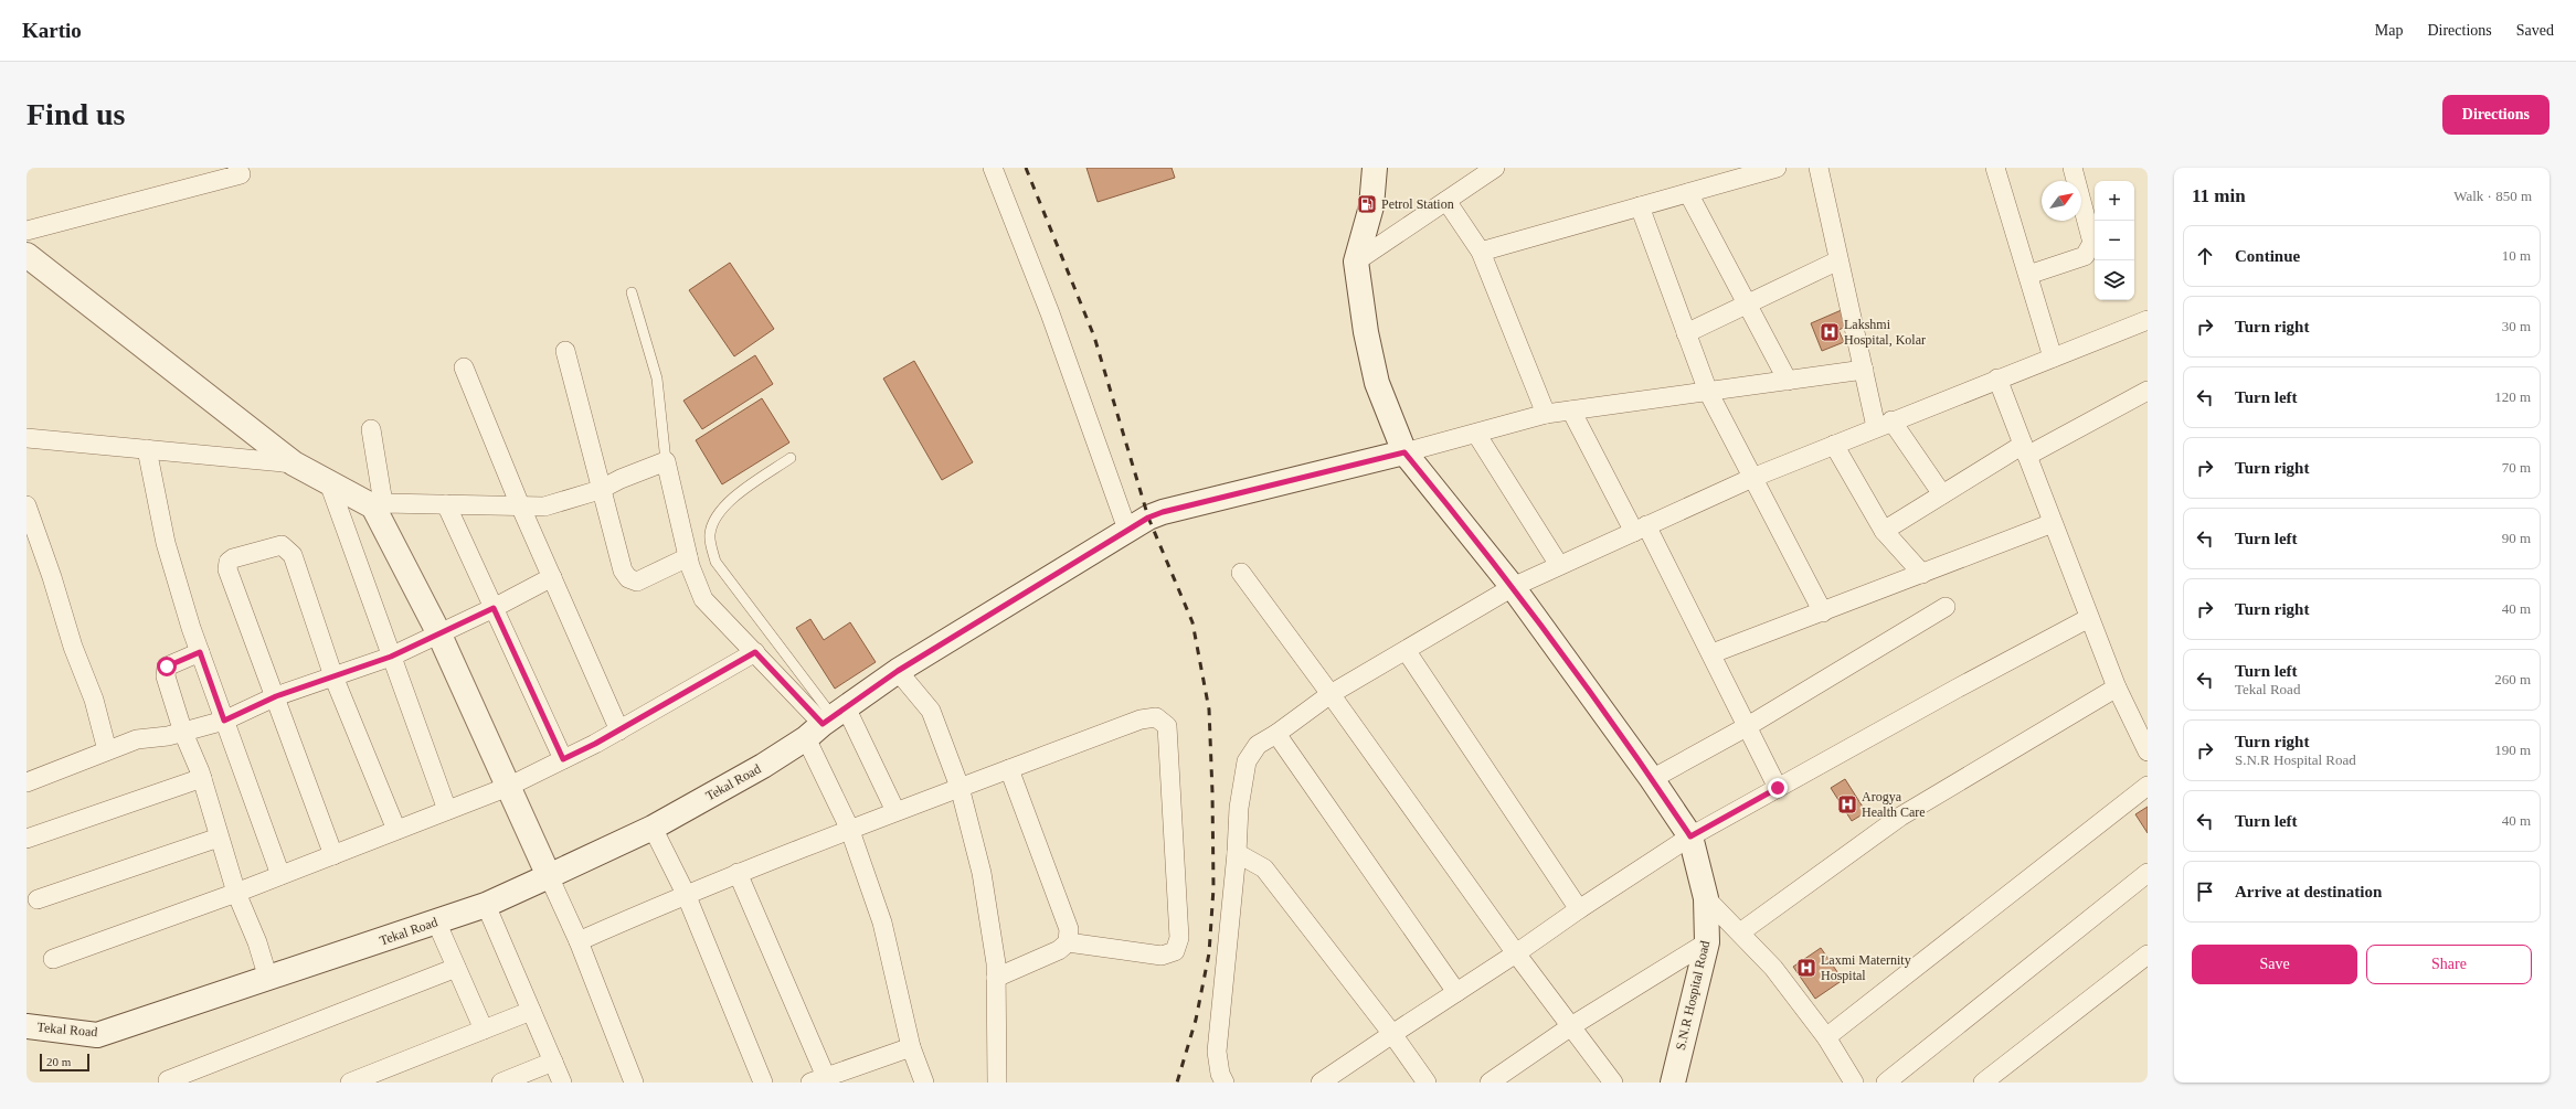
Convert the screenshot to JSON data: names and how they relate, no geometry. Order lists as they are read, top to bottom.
{
  "streets": {
    "main road": ["Tekal Road", "S.N.R Hospital Road"]
  },
  "crossings": [
    ["Tekal Road", "S.N.R Hospital Road"]
  ],
  "places": {
    "fuel station": ["Petrol Station"],
    "hospital": ["Lakshmi Hospital, Kolar", "Arogya Health Care", "Laxmi Maternity Hospital"]
  },
  "scale_bar": "20 m",
  "north": "top right",
  "page": {
    "header": "Kartio",
    "nav": ["Map", "Directions", "Saved"],
    "buttons": [
      "Directions",
      ["Save", "Share"]
    ],
    "title": "Find us",
    "heading": ["11 min", "Walk · 850 m"],
    "map_buttons": ["+", "−"],
    "list": [
      ["Continue", "10 m"],
      ["Turn right", "30 m"],
      ["Turn left", "120 m"],
      ["Turn right", "70 m"],
      ["Turn left", "90 m"],
      ["Turn right", "40 m"],
      ["Turn left", "Tekal Road", "260 m"],
      ["Turn right", "S.N.R Hospital Road", "190 m"],
      ["Turn left", "40 m"],
      "Arrive at destination"
    ],
    "scale": "20 m"
  }
}
